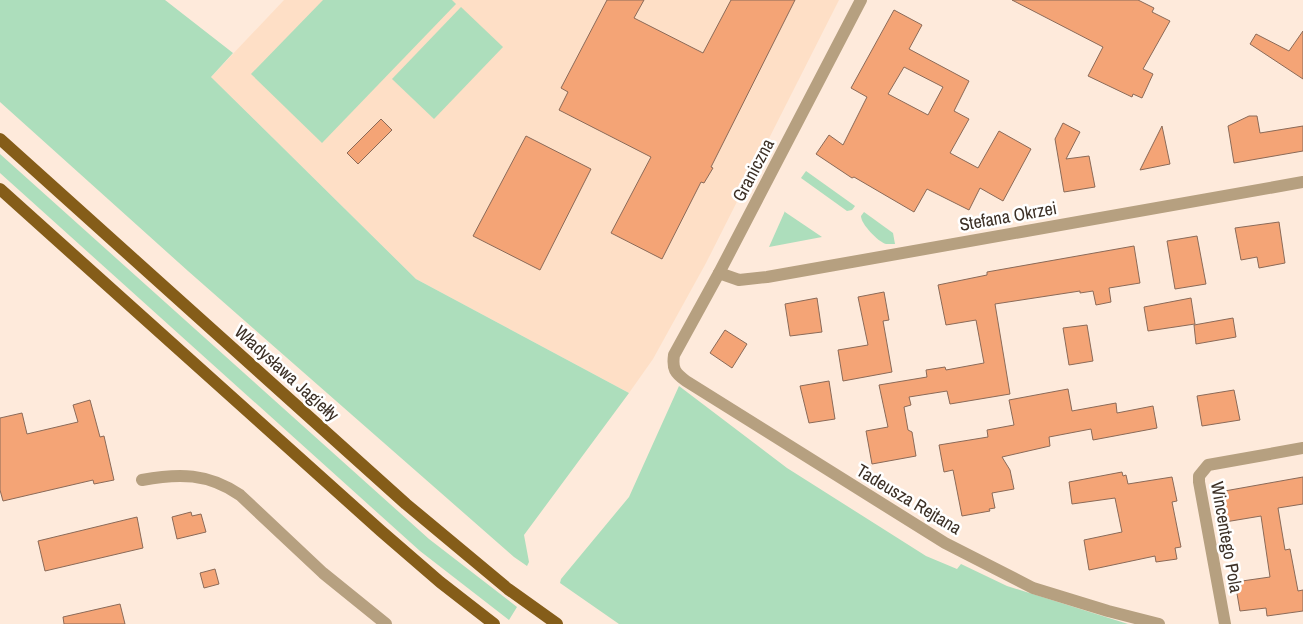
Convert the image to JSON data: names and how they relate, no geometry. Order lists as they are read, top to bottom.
{
  "streets": {
    "main road": ["Władysława Jagiełły"],
    "street": [
      "Graniczna",
      "Stefana Okrzei",
      "Tadeusza Rejtana",
      "Wincentego Pola"
    ]
  },
  "crossings": [
    ["Graniczna", "Stefana Okrzei"],
    ["Graniczna", "Tadeusza Rejtana"]
  ]
}
